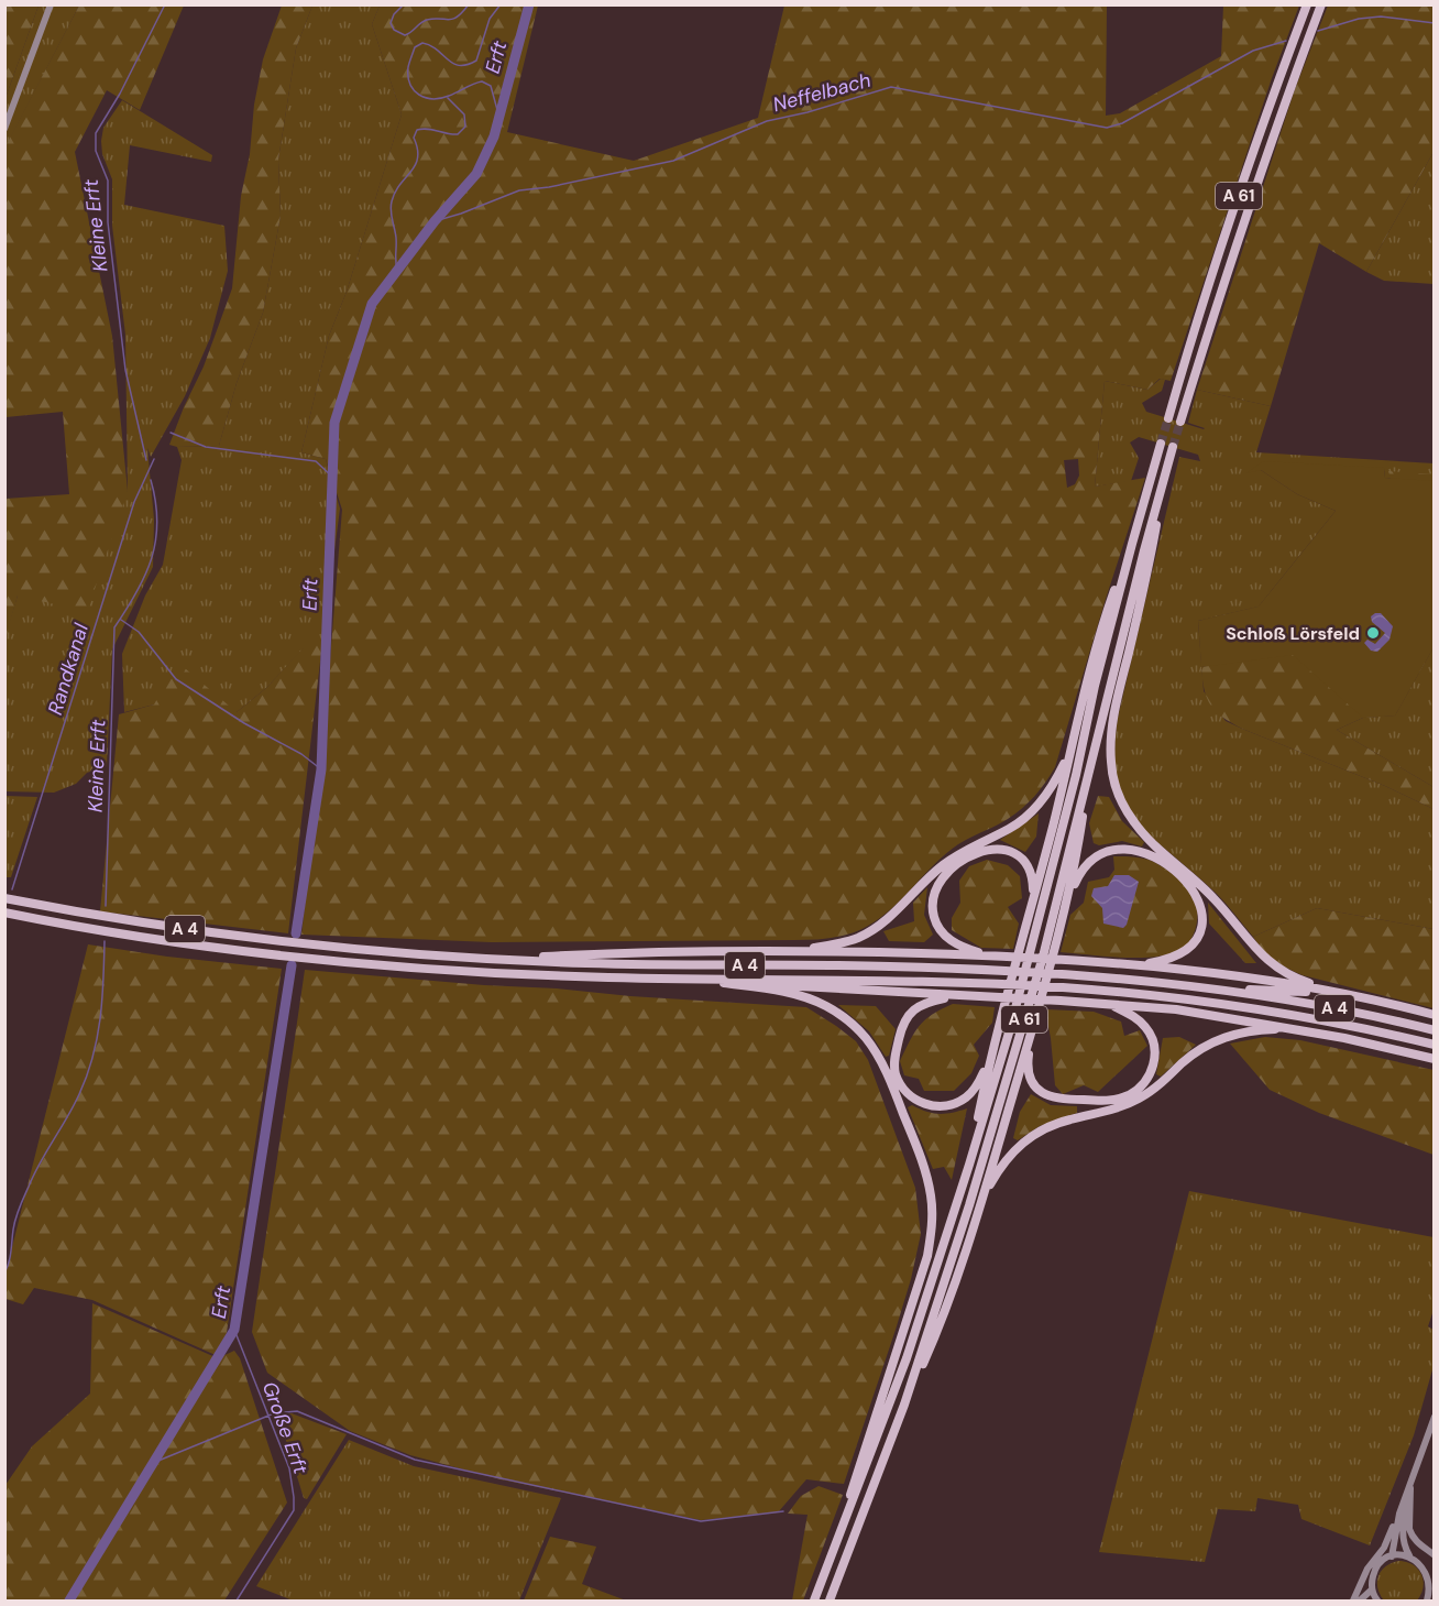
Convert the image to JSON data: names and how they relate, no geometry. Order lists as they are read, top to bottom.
{
  "streets": {
    "highway": ["A 61", "A 4"]
  },
  "water": [
    "Erft",
    "Neffelbach",
    "Kleine Erft",
    "Randkanal",
    "Große Erft"
  ],
  "places": ["Schloß Lörsfeld"]
}
